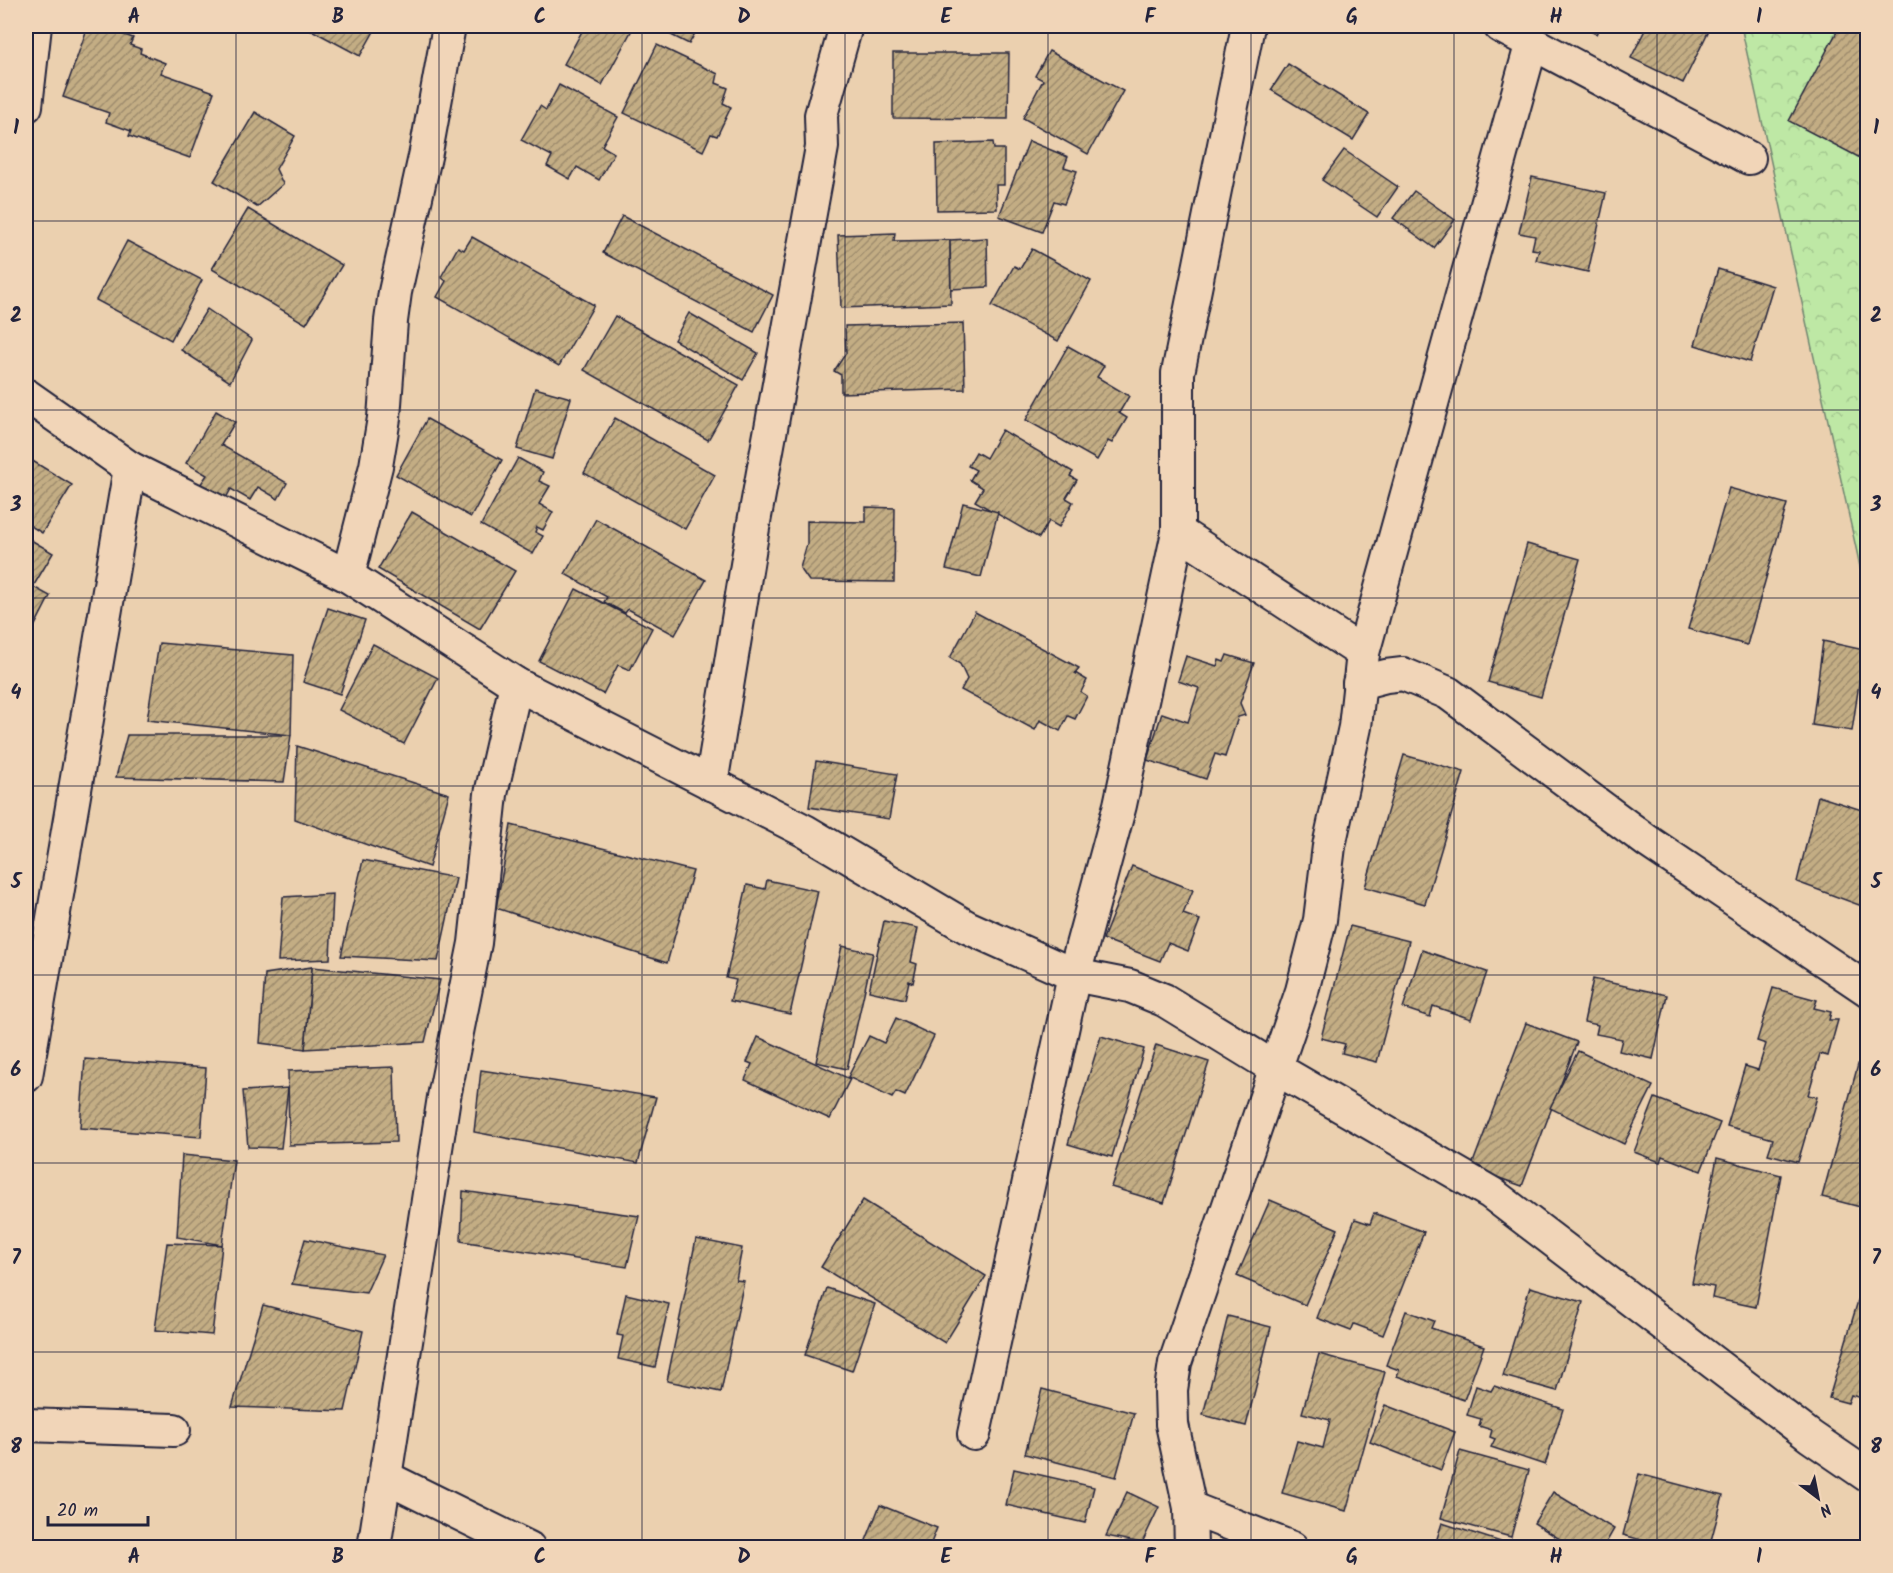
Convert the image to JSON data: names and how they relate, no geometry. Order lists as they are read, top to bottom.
{
  "scale_bar": "20 m",
  "north": "bottom right",
  "grid": {
    "columns": [
      "A",
      "B",
      "C",
      "D",
      "E",
      "F",
      "G",
      "H",
      "I"
    ],
    "rows": [
      "1",
      "2",
      "3",
      "4",
      "5",
      "6",
      "7",
      "8"
    ]
  }
}
